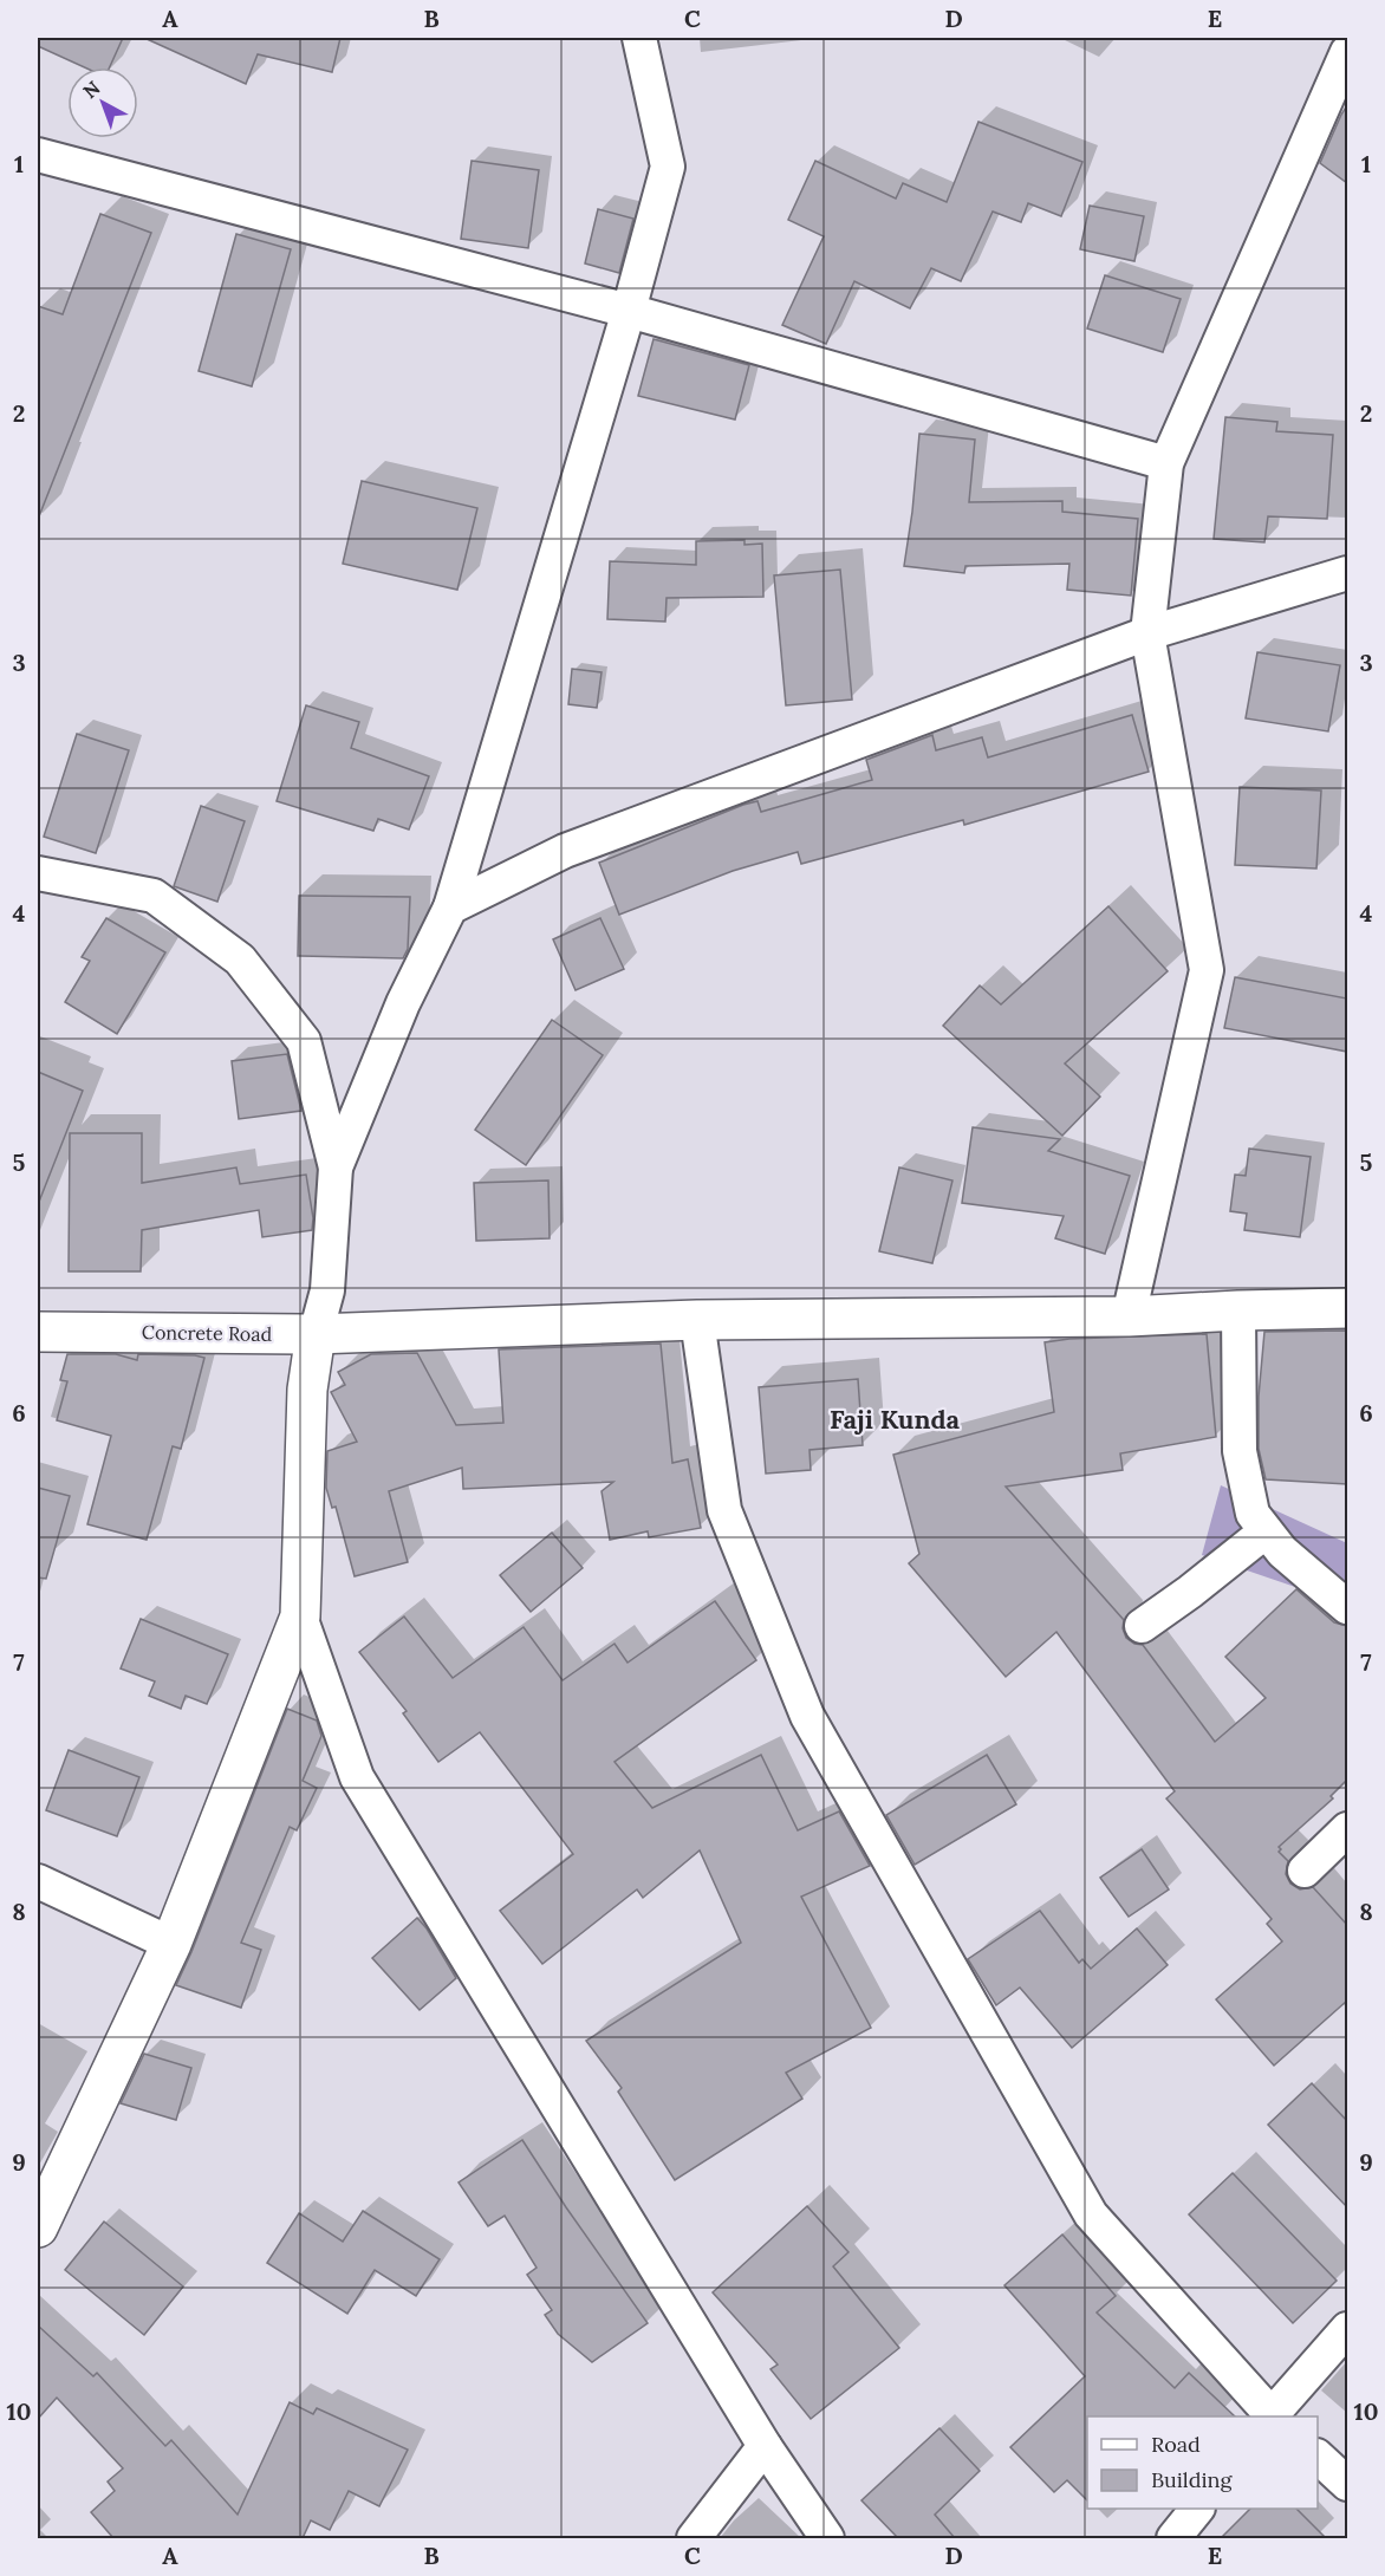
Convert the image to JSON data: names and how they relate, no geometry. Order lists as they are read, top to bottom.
{
  "streets": {
    "street": ["Concrete Road"]
  },
  "districts": ["Faji Kunda"],
  "legend": ["Road", "Building"],
  "north": "top left",
  "grid": {
    "columns": [
      "A",
      "B",
      "C",
      "D",
      "E"
    ],
    "rows": [
      "1",
      "2",
      "3",
      "4",
      "5",
      "6",
      "7",
      "8",
      "9",
      "10"
    ]
  }
}
